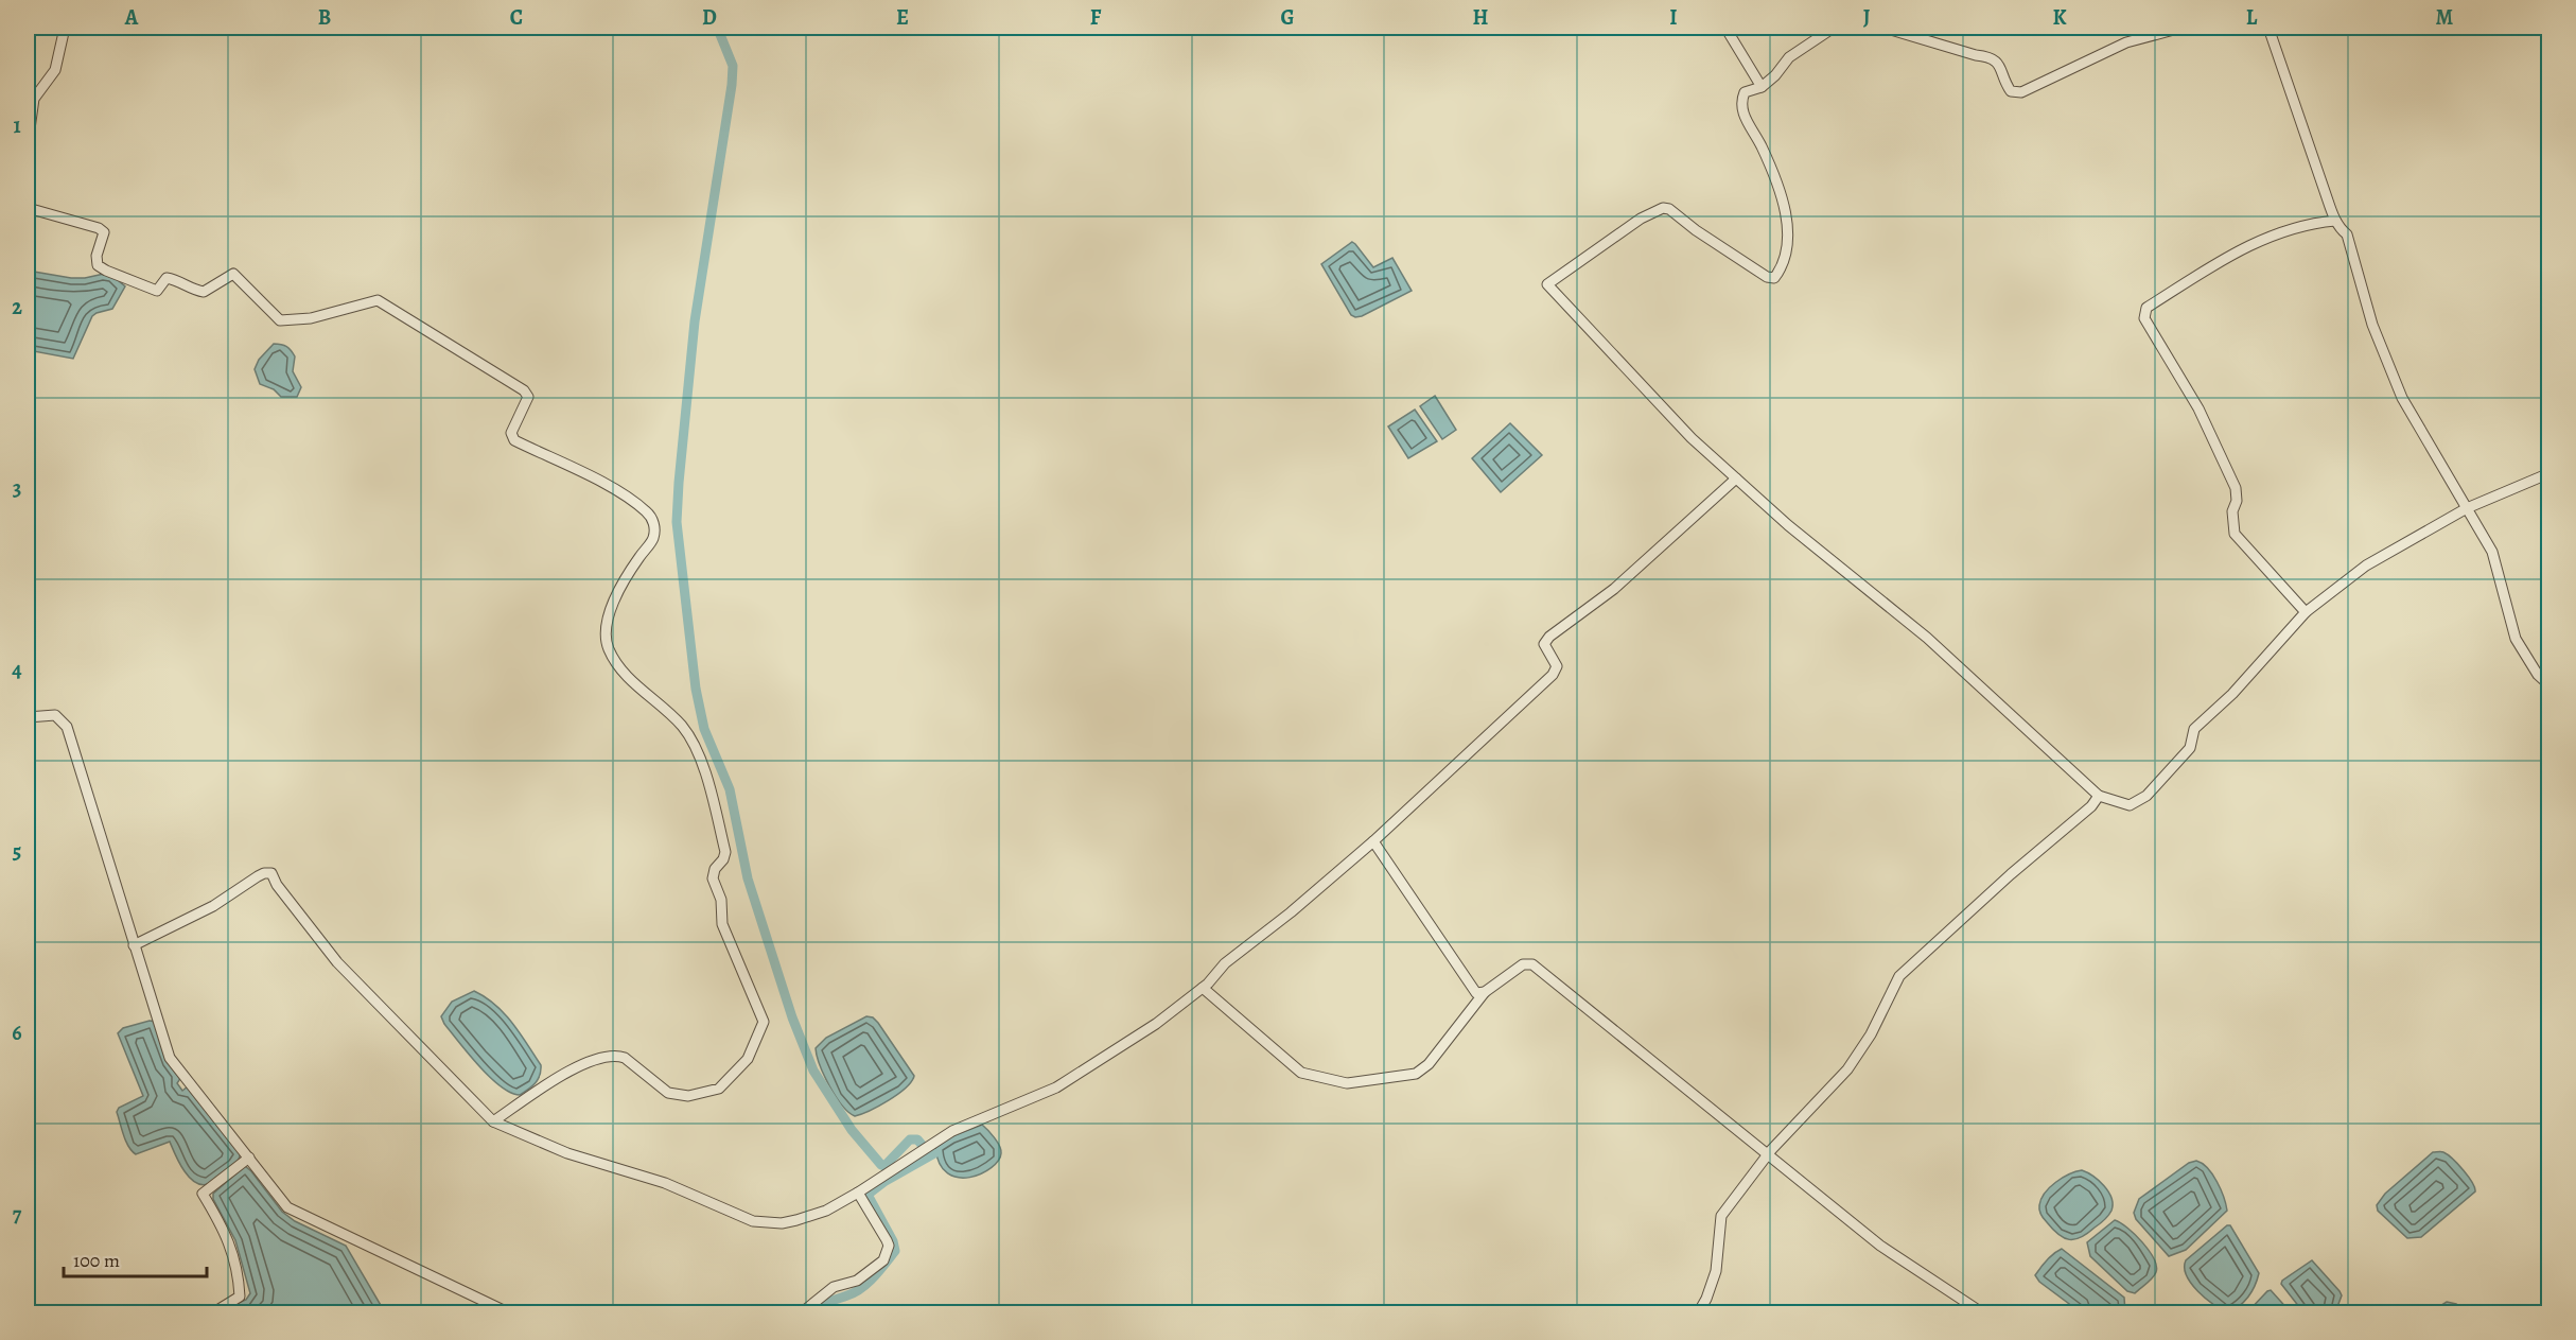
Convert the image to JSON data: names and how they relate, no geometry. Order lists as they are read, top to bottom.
{
  "scale_bar": "100 m",
  "grid": {
    "columns": [
      "A",
      "B",
      "C",
      "D",
      "E",
      "F",
      "G",
      "H",
      "I",
      "J",
      "K",
      "L",
      "M"
    ],
    "rows": [
      "1",
      "2",
      "3",
      "4",
      "5",
      "6",
      "7"
    ]
  }
}
